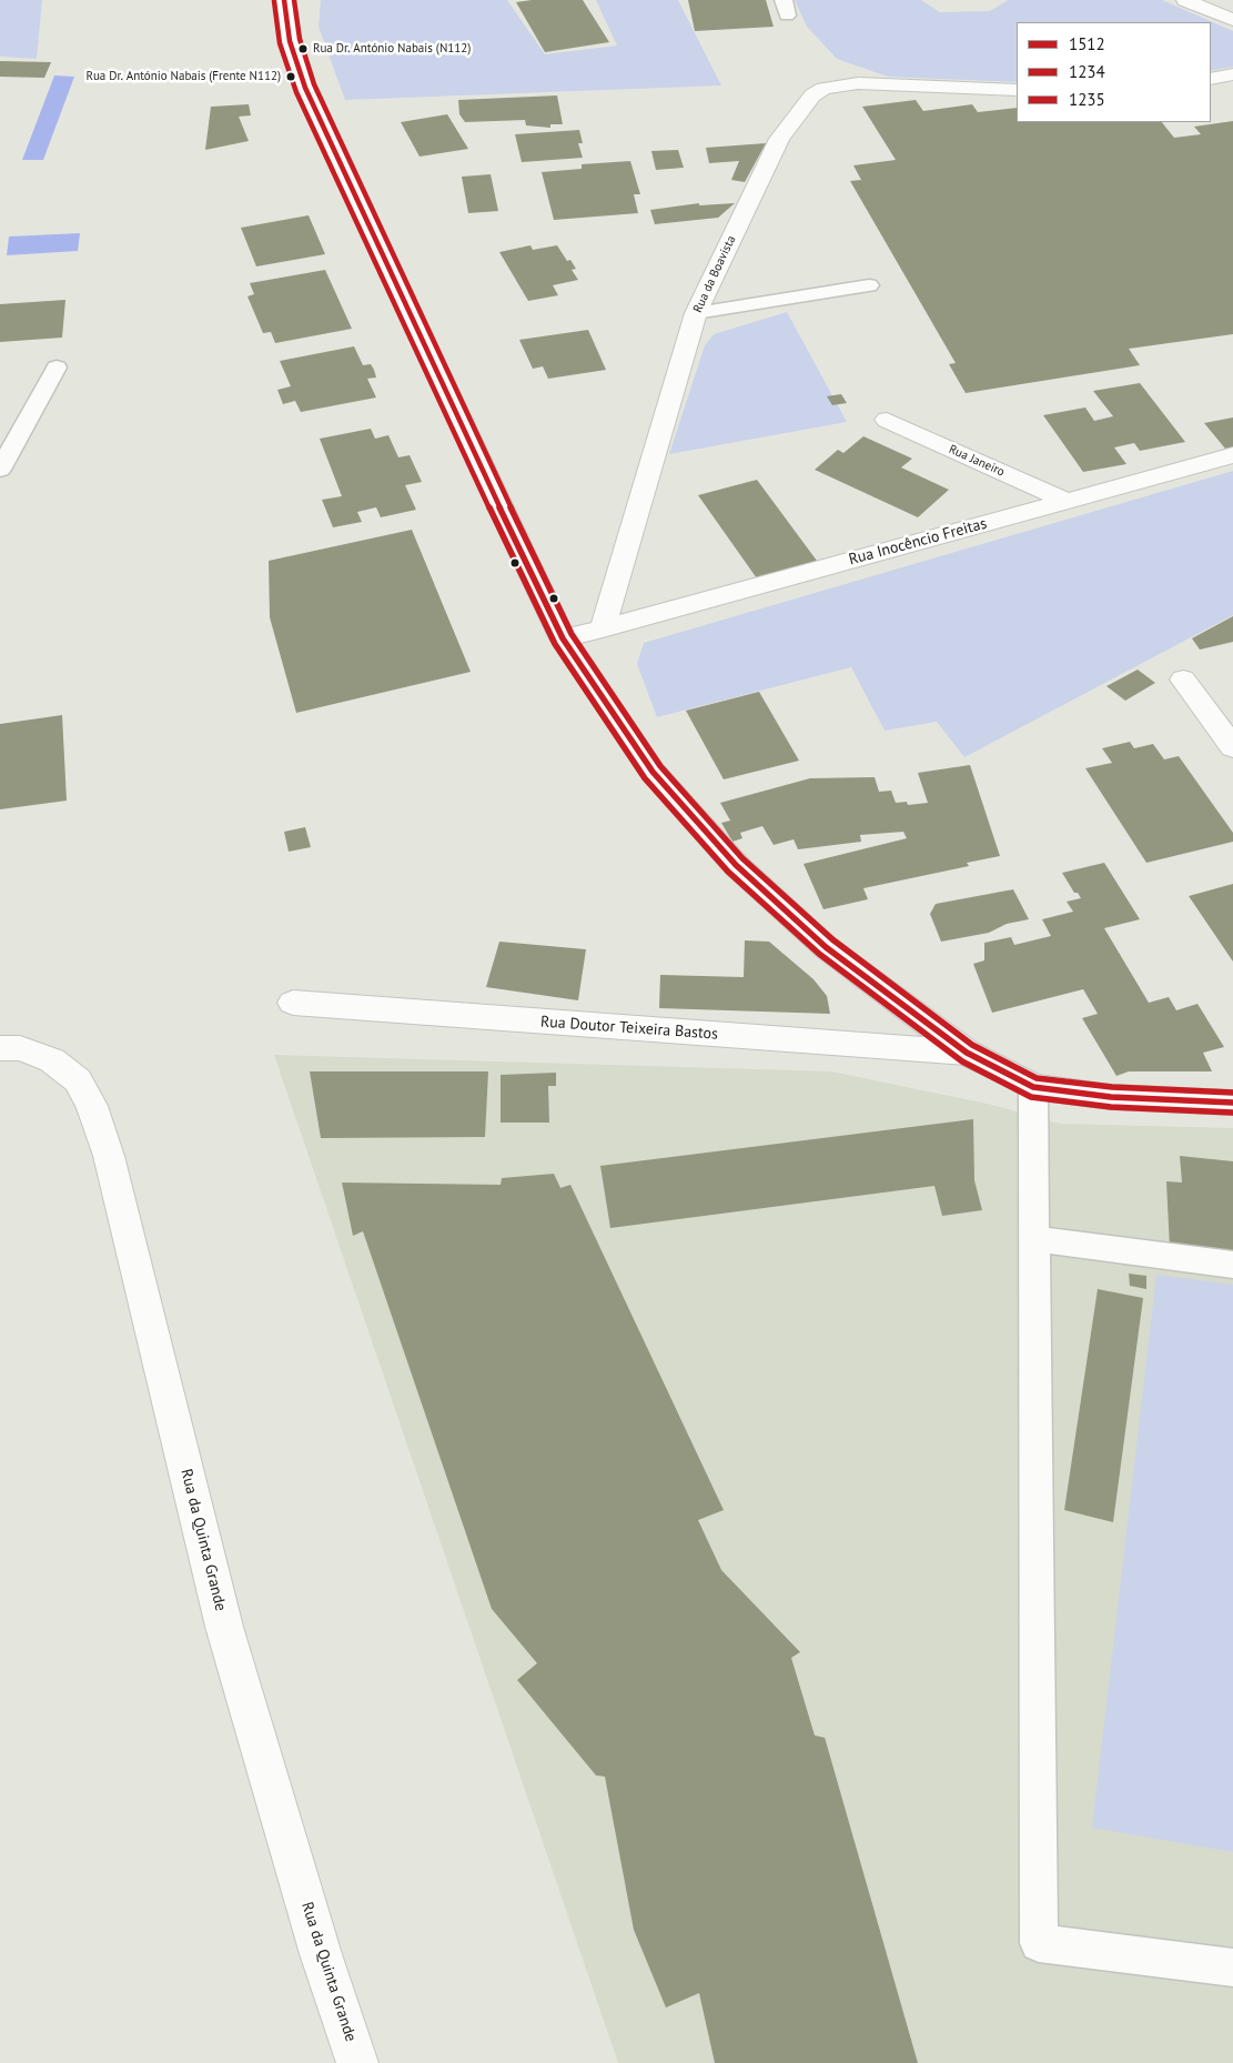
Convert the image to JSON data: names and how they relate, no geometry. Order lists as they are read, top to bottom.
{
  "streets": {
    "street": [
      "Rua da Boavista",
      "Rua Janeiro",
      "Rua Inocêncio Freitas",
      "Rua Doutor Teixeira Bastos",
      "Rua da Quinta Grande"
    ]
  },
  "crossings": [
    ["Rua da Boavista", "Rua Inocêncio Freitas"],
    ["Rua Janeiro", "Rua Inocêncio Freitas"]
  ],
  "places": ["Rua Dr. António Nabais (N112)", "Rua Dr. António Nabais (Frente N112)"],
  "lines": ["transit line 1512", "transit line 1235", "transit line 1234"],
  "legend": ["1512", "1234", "1235"]
}
